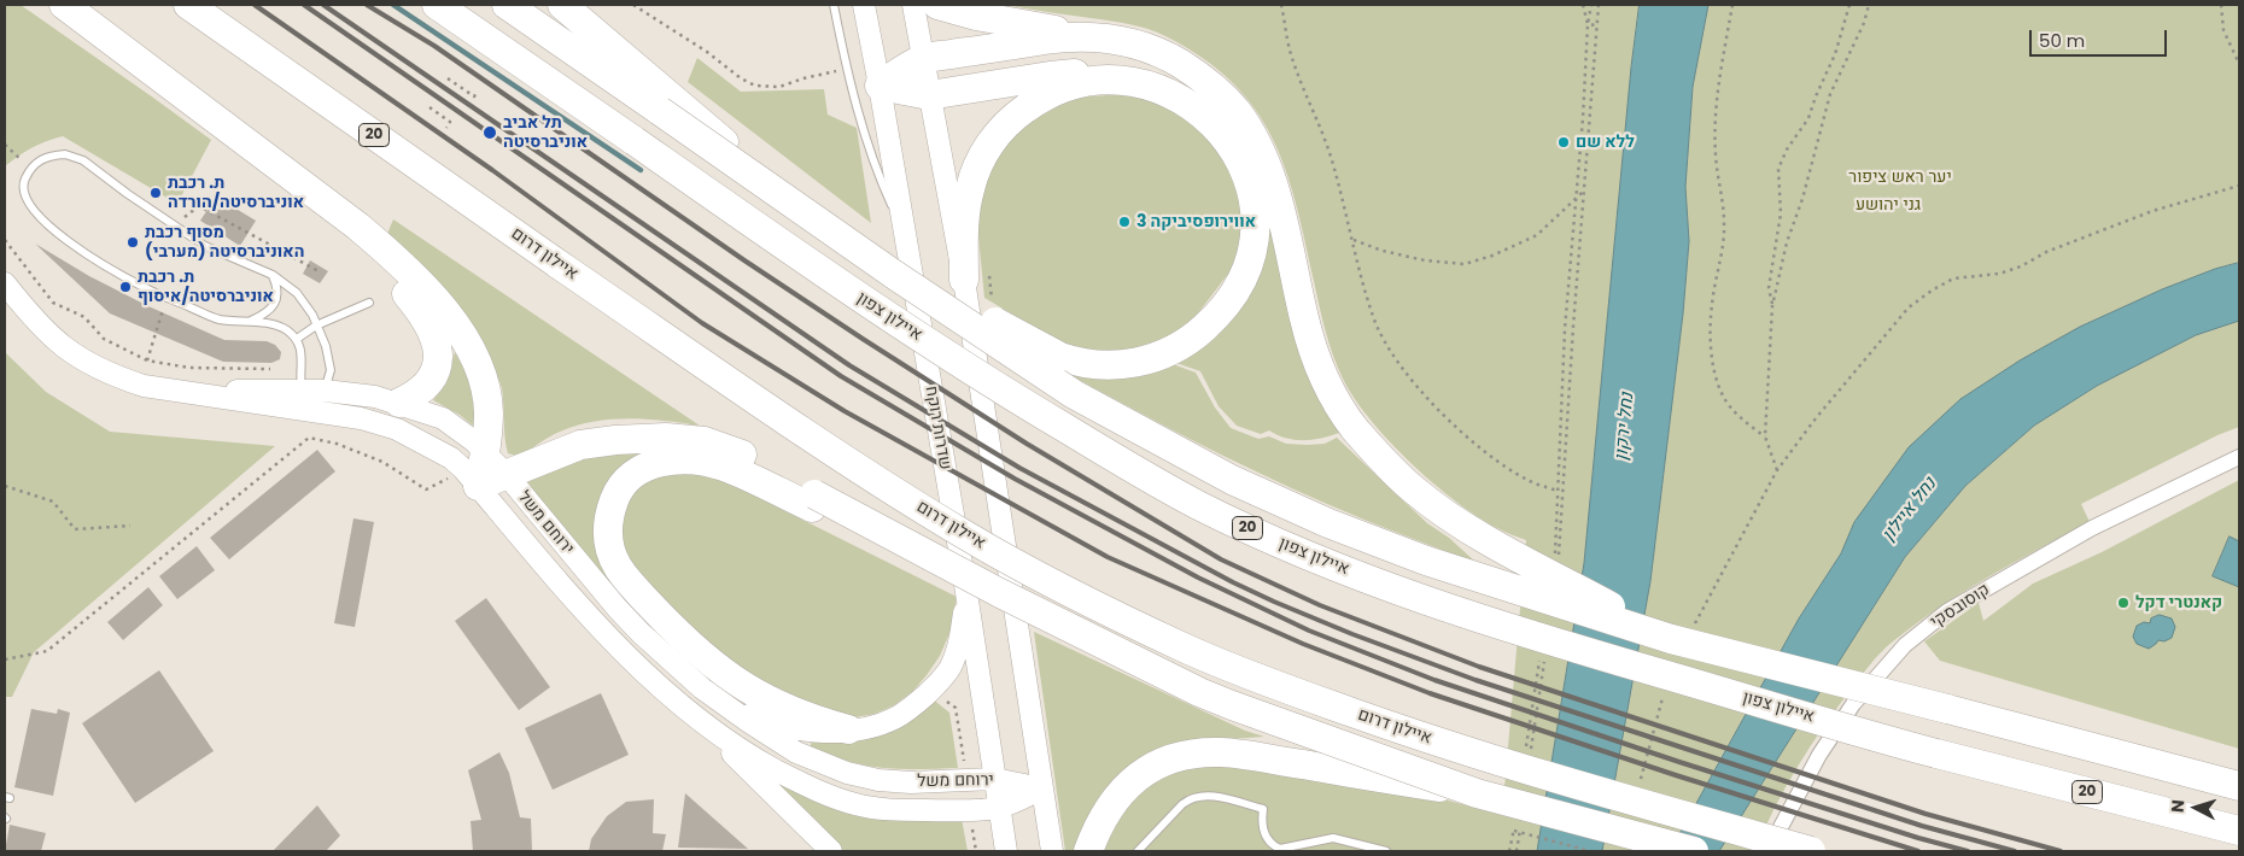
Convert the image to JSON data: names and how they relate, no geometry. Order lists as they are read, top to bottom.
{
  "streets": {
    "highway": ["20", "איילון דרום", "איילון צפון"],
    "main road": ["שדרות רוקח", "ירוחם משל"],
    "street": ["קוסובסקי"]
  },
  "crossings": [
    ["שדרות רוקח", "ירוחם משל"]
  ],
  "water": ["נחל ירקון", "נחל איילון"],
  "parks": ["יער ראש ציפור", "גני יהושע"],
  "places": [
    "תל אביב אוניברסיטה",
    "ללא שם",
    "ת. רכבת אוניברסיטה/הורדה",
    "אווירופסיביקה 3",
    "מסוף רכבת האוניברסיטה (מערבי)",
    "ת. רכבת אוניברסיטה/איסוף",
    "קאנטרי דקל"
  ],
  "scale_bar": "50 m",
  "north": "left"
}
